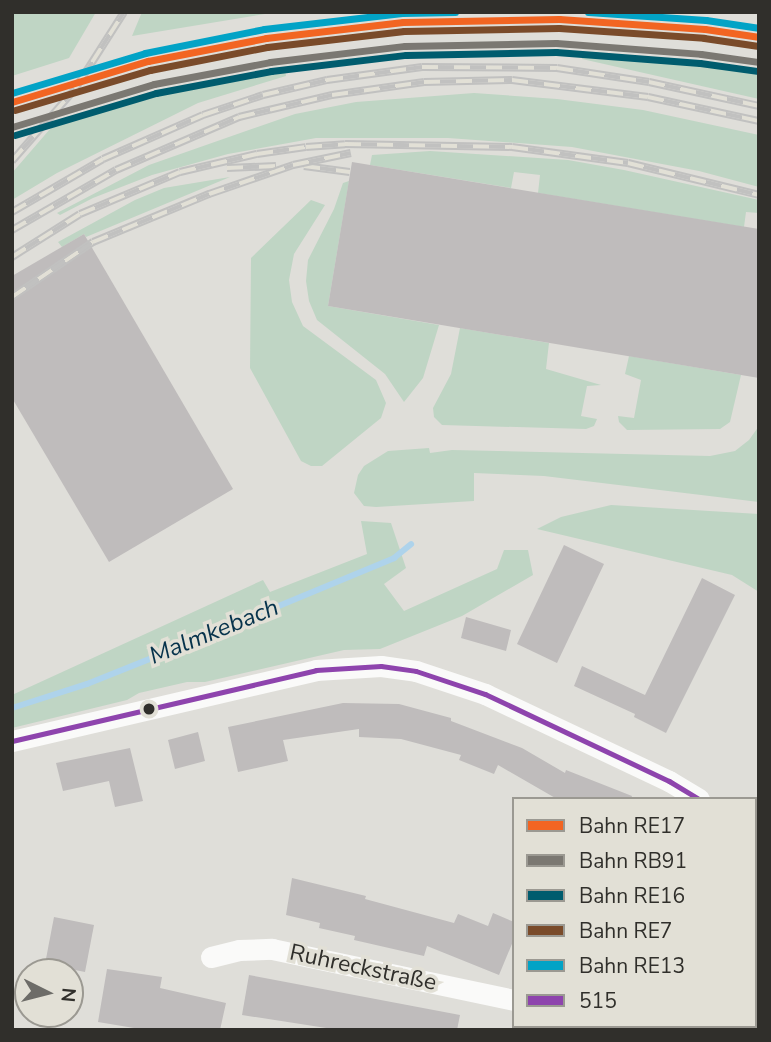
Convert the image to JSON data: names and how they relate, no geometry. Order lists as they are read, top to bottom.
{
  "streets": {
    "street": ["Ruhreckstraße"]
  },
  "water": ["Malmkebach"],
  "lines": [
    "rail line RE13",
    "rail line RE17",
    "rail line RE7",
    "rail line RB91",
    "rail line RE16",
    "transit line 515"
  ],
  "legend": [
    "Bahn RE17",
    "Bahn RB91",
    "Bahn RE16",
    "Bahn RE7",
    "Bahn RE13",
    "515"
  ],
  "north": "right"
}
